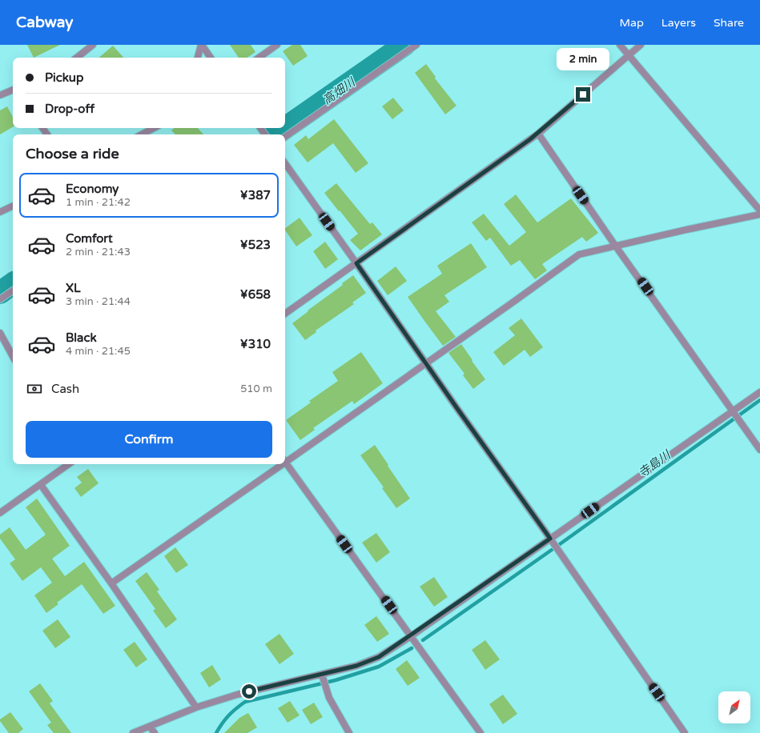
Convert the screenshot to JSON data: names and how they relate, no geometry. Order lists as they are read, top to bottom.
{
  "water": ["高畑川", "寺島川"],
  "north": "top right",
  "page": {
    "header": "Cabway",
    "nav": ["Map", "Layers", "Share"],
    "bubble": "2 min",
    "banner": ["Pickup", "Drop-off"],
    "heading": "Choose a ride",
    "list": [
      {
        "name": "Economy",
        "note": "1 min · 21:42",
        "value": "¥387"
      },
      {
        "name": "Comfort",
        "note": "2 min · 21:43",
        "value": "¥523"
      },
      {
        "name": "XL",
        "note": "3 min · 21:44",
        "value": "¥658"
      },
      {
        "name": "Black",
        "note": "4 min · 21:45",
        "value": "¥310"
      }
    ],
    "pay": ["Cash", "510 m"],
    "buttons": "Confirm"
  }
}
